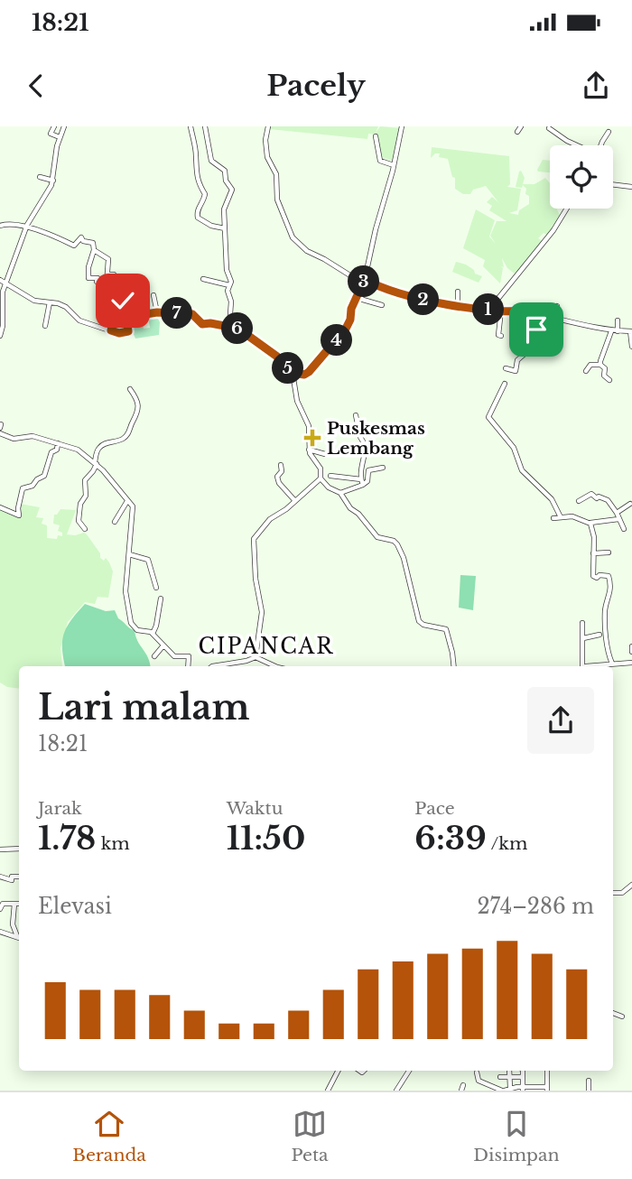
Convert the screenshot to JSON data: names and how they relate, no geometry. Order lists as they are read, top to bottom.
{
  "districts": ["CIPANCAR"],
  "places": {
    "health": ["Puskesmas Lembang"]
  },
  "page": {
    "status": "18:21",
    "header": "Pacely",
    "pins": [
      "3",
      "2",
      "1",
      "7",
      "6",
      "4",
      "5"
    ],
    "heading": ["Lari malam", "18:21"],
    "stats": [
      ["Jarak", "1.78 km"],
      ["Waktu", "11:50"],
      ["Pace", "6:39 /km"]
    ],
    "chart": ["Elevasi", "274–286 m"],
    "tabs": ["Beranda", "Peta", "Disimpan"]
  }
}
